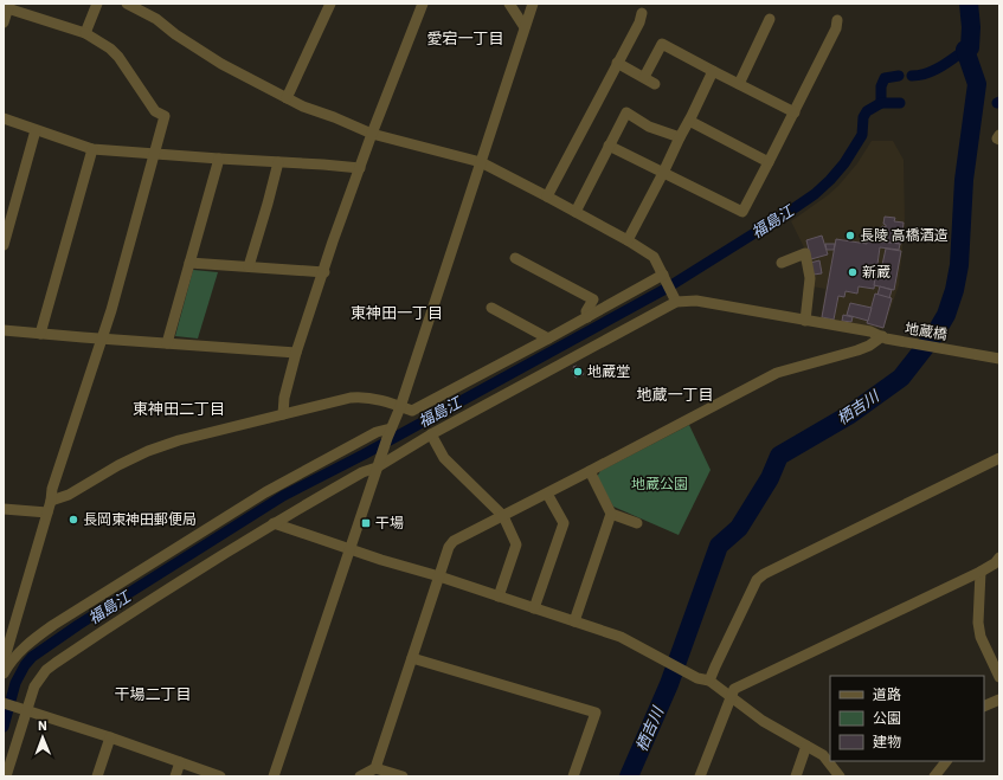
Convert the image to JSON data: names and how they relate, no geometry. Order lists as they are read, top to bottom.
{
  "streets": {
    "street": ["地蔵橋"]
  },
  "districts": [
    "愛宕一丁目",
    "東神田一丁目",
    "地蔵一丁目",
    "東神田二丁目",
    "干場二丁目"
  ],
  "water": ["福島江", "栖吉川"],
  "parks": ["地蔵公園"],
  "places": {
    "other": [
      "長陵 高橋酒造",
      "新蔵",
      "地蔵堂",
      "長岡東神田郵便局"
    ],
    "transit": ["干場"]
  },
  "legend": ["道路", "公園", "建物"],
  "north": "top"
}
